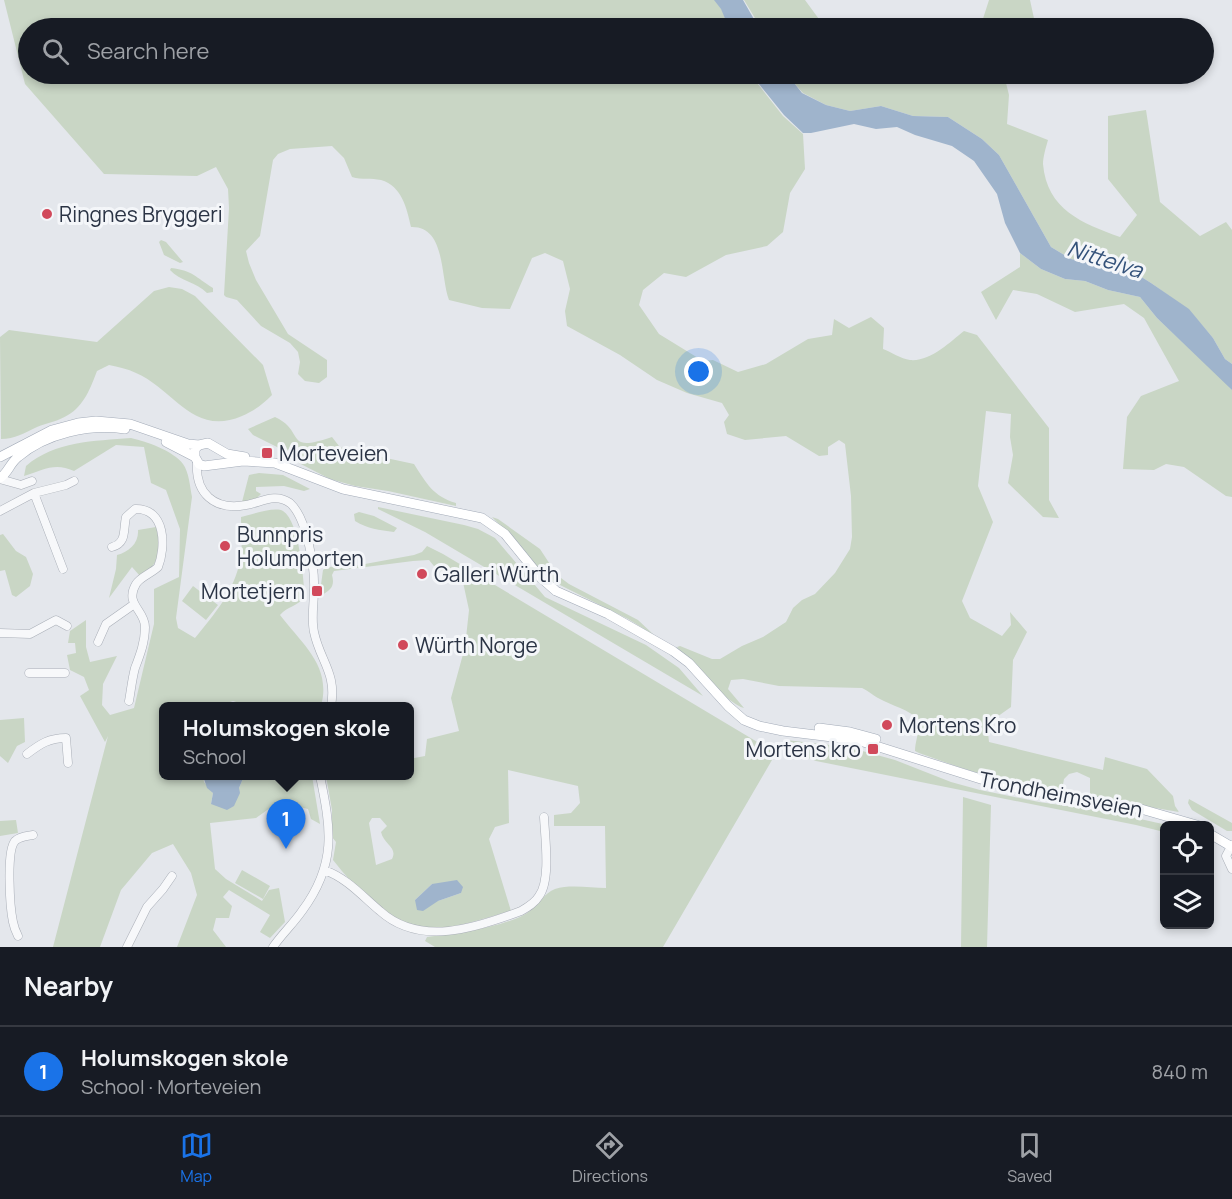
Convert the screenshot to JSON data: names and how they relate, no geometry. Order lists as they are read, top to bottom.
{
  "streets": {
    "main road": ["Trondheimsveien"]
  },
  "water": ["Nittelva"],
  "places": {
    "other": [
      "Ringnes Bryggeri",
      "Bunnpris Holumporten",
      "Galleri Würth",
      "Würth Norge",
      "Mortens Kro"
    ],
    "transit": ["Morteveien", "Mortetjern", "Mortens kro"]
  },
  "page": {
    "search": "Search here",
    "popup": ["Holumskogen skole", "School"],
    "pins": "1",
    "heading": "Nearby",
    "list": [
      {
        "mark": "1",
        "name": "Holumskogen skole",
        "note": "School · Morteveien",
        "value": "840 m"
      }
    ],
    "nav": ["Map", "Directions", "Saved"]
  }
}
